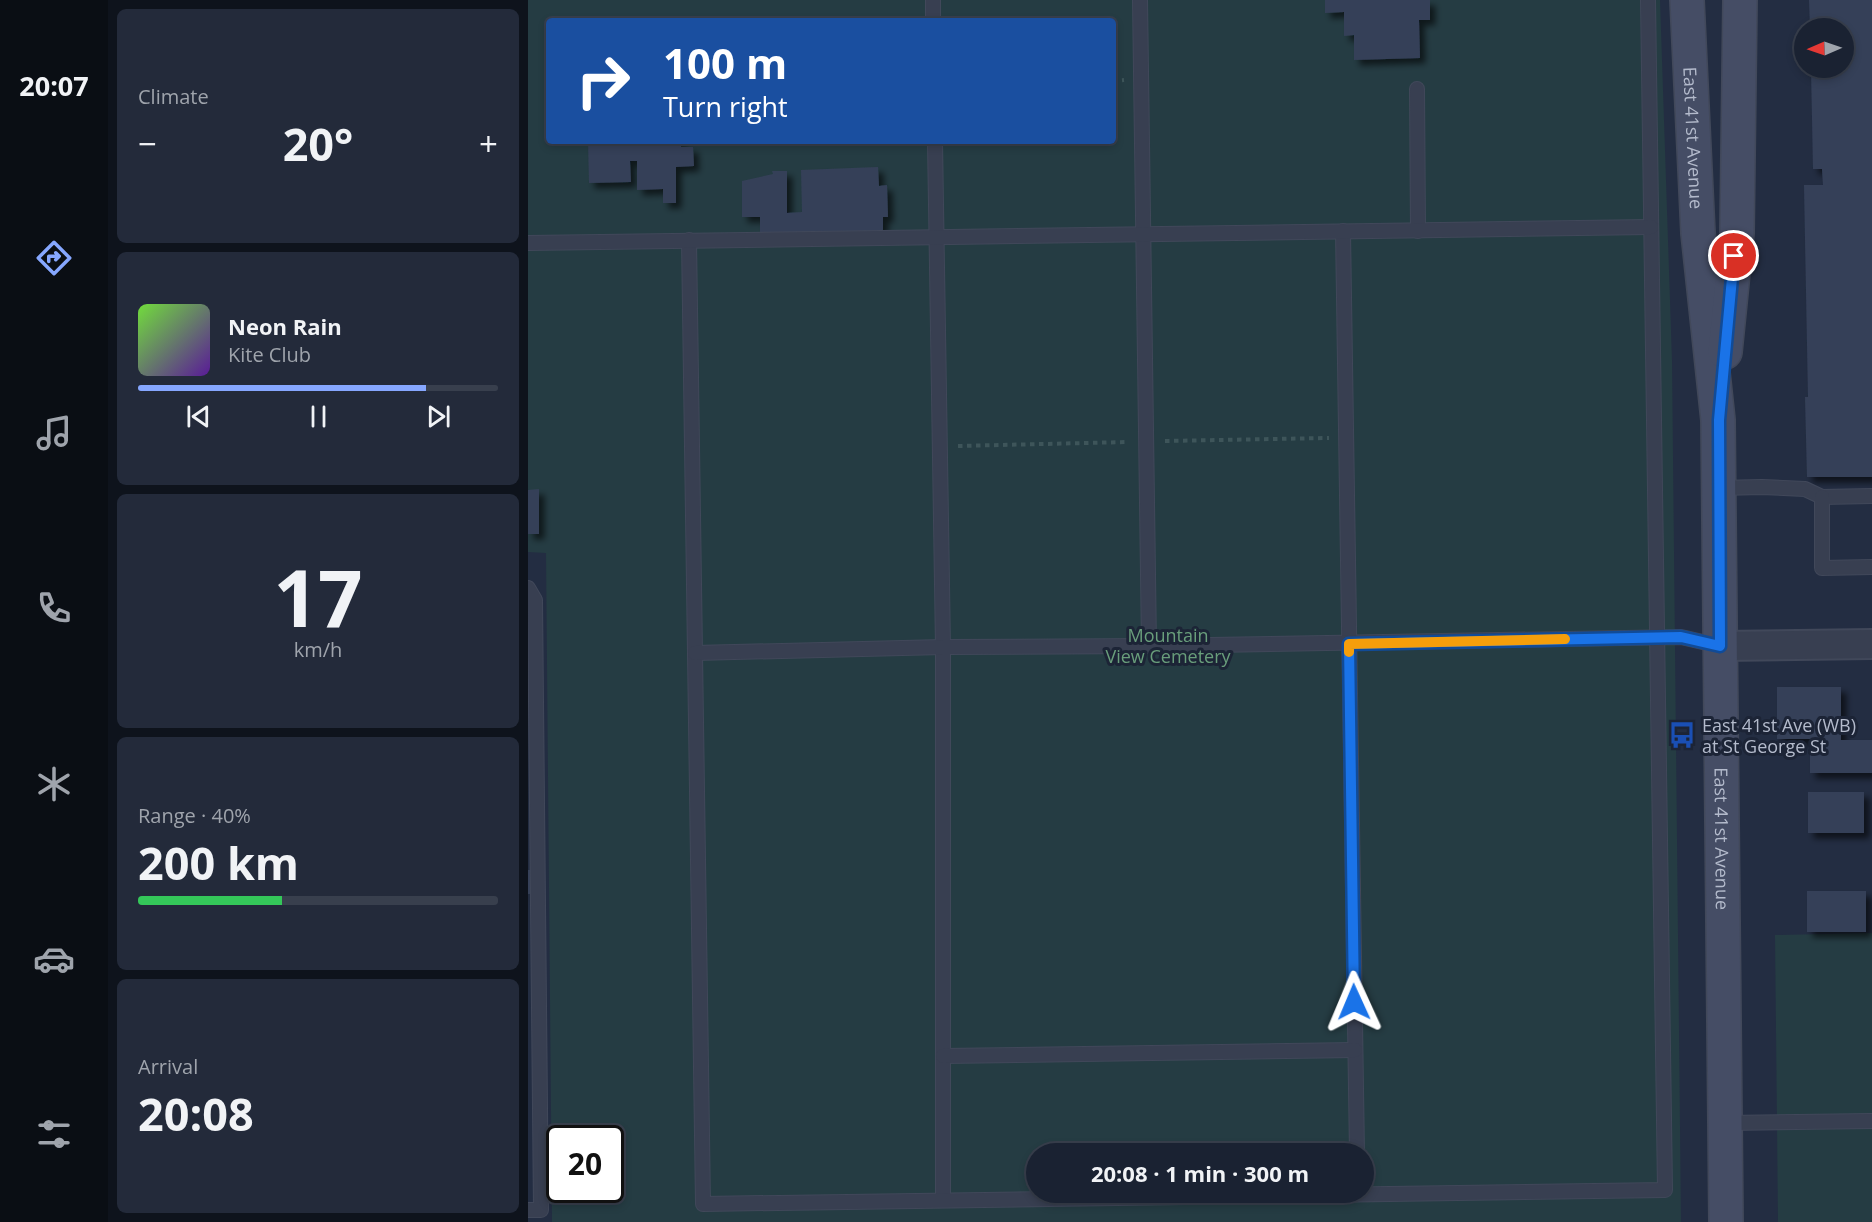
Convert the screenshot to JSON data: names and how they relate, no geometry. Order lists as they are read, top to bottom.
{
  "streets": {
    "main road": ["East 41st Avenue"]
  },
  "parks": ["Mountain View Cemetery"],
  "places": {
    "bus stop": ["East 41st Ave (WB) at St George St"]
  },
  "north": "left",
  "page": {
    "tabs": "20:07",
    "tile": [
      "Climate",
      ["17", "km/h"],
      ["Range · 40%", "200 km"],
      ["Arrival", "20:08"]
    ],
    "turn": ["100 m", "Turn right"],
    "heat": ["−", "20°", "+"],
    "song": ["Neon Rain", "Kite Club"],
    "limit": "20",
    "trip": "20:08 · 1 min · 300 m"
  }
}
